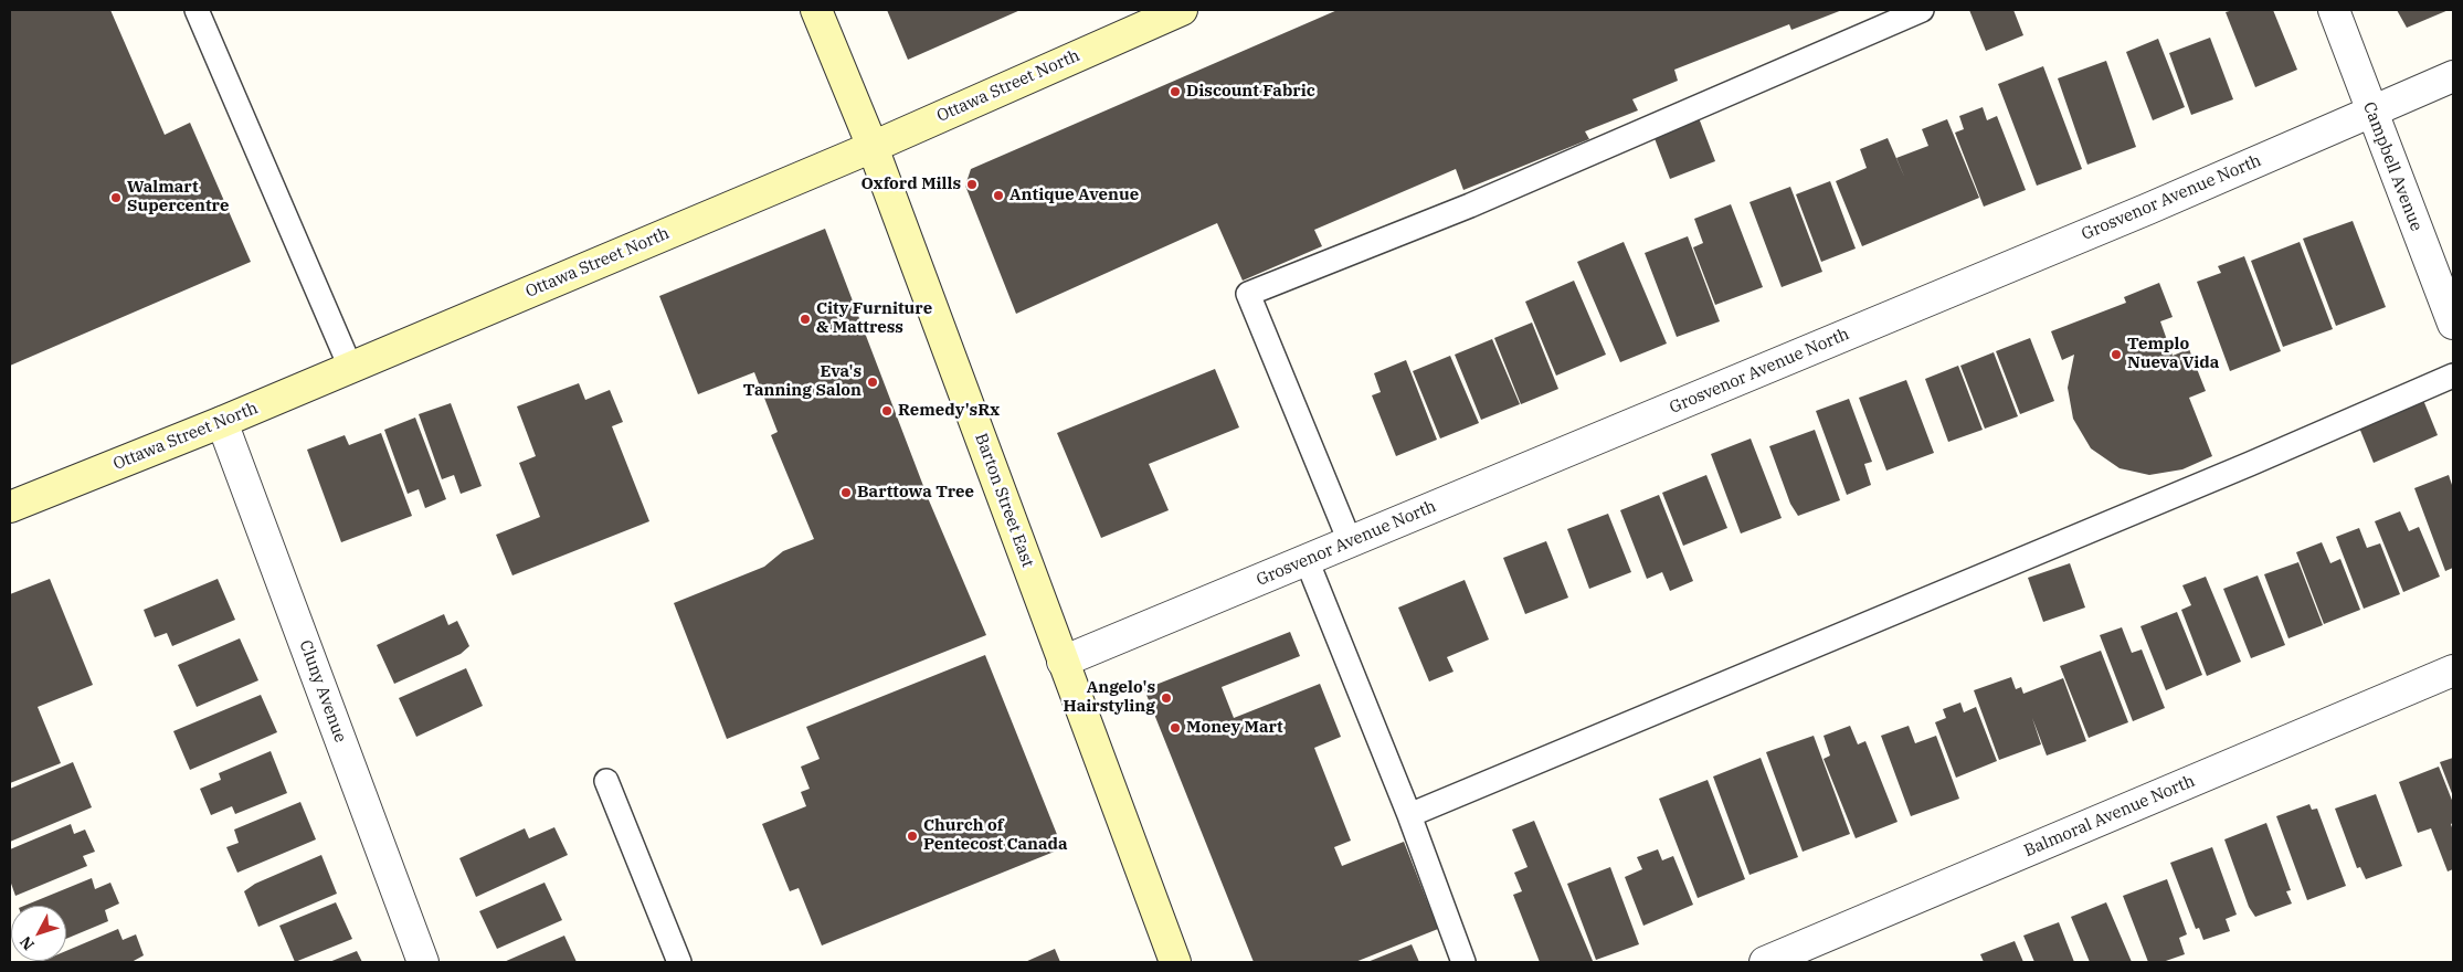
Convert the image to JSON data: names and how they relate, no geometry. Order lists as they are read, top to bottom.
{
  "streets": {
    "main road": ["Ottawa Street North", "Barton Street East"],
    "street": [
      "Campbell Avenue",
      "Grosvenor Avenue North",
      "Cluny Avenue",
      "Balmoral Avenue North"
    ]
  },
  "crossings": [
    ["Ottawa Street North", "Barton Street East"],
    ["Ottawa Street North", "Cluny Avenue"],
    ["Campbell Avenue", "Grosvenor Avenue North"],
    ["Grosvenor Avenue North", "Barton Street East"]
  ],
  "places": [
    "Discount Fabric",
    "Oxford Mills",
    "Antique Avenue",
    "Walmart Supercentre",
    "City Furniture & Mattress",
    "Templo Nueva Vida",
    "Eva's Tanning Salon",
    "Remedy'sRx",
    "Barttowa Tree",
    "Angelo's Hairstyling",
    "Money Mart",
    "Church of Pentecost Canada"
  ],
  "north": "bottom left"
}
